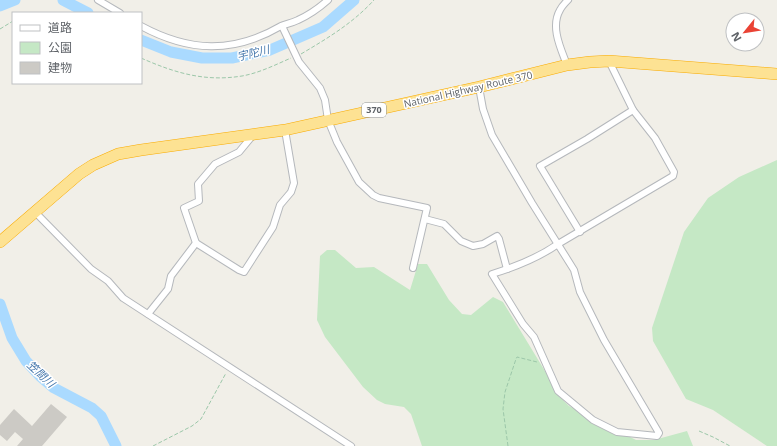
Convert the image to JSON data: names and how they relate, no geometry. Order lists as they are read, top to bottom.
{
  "streets": {
    "highway": ["National Highway Route 370", "370"]
  },
  "water": ["宇陀川", "笠間川"],
  "legend": ["道路", "公園", "建物"],
  "north": "bottom left"
}
